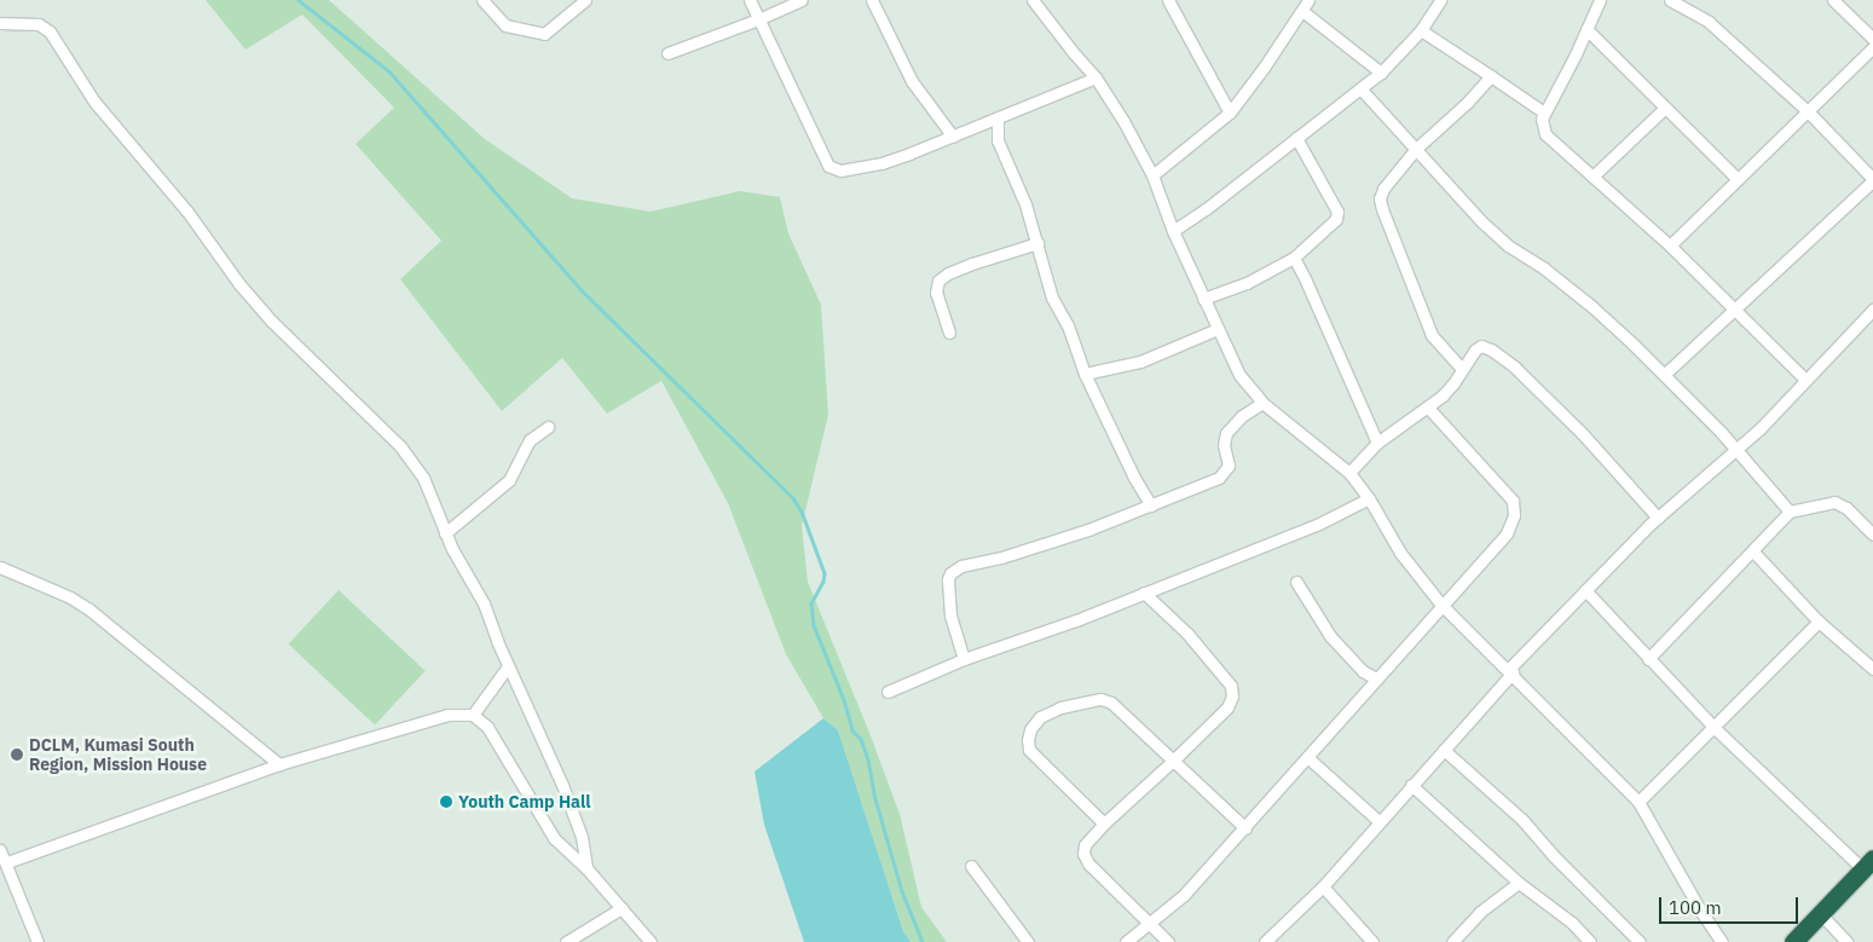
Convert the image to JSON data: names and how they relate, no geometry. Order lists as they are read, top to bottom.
{
  "places": ["DCLM, Kumasi South Region, Mission House", "Youth Camp Hall"],
  "scale_bar": "100 m"
}
